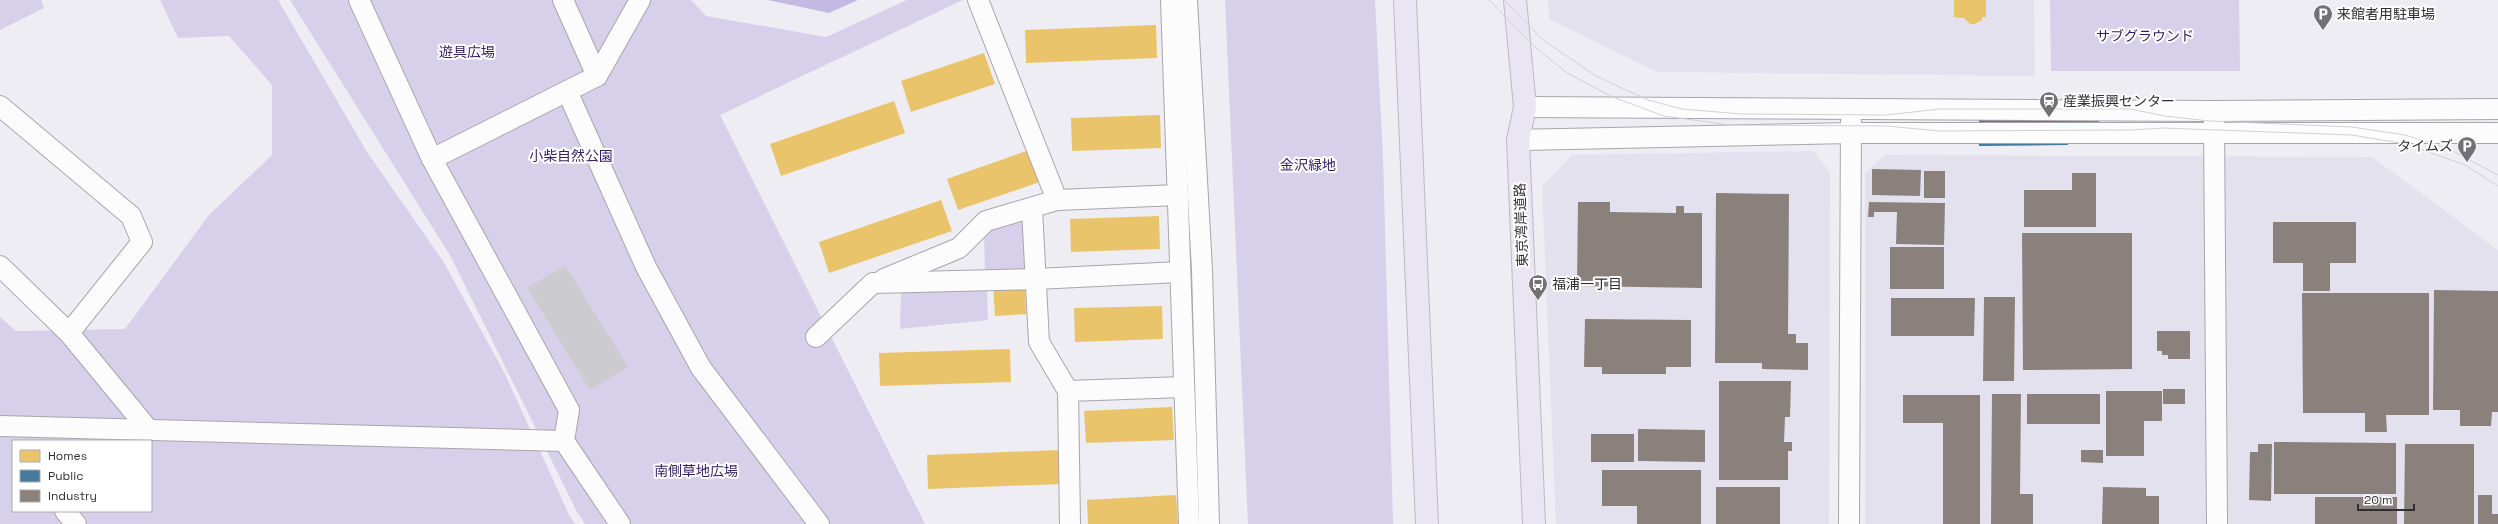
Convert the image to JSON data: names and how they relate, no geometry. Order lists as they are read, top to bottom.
{
  "streets": {
    "highway": ["東京湾岸道路"]
  },
  "parks": [
    "サブグラウンド",
    "遊具広場",
    "小柴自然公園",
    "金沢緑地",
    "南側草地広場"
  ],
  "places": {
    "parking": ["来館者用駐車場", "タイムズ"],
    "station": ["産業振興センター"],
    "bus stop": ["福浦一丁目"]
  },
  "legend": ["Homes", "Public", "Industry"],
  "scale_bar": "20 m"
}
